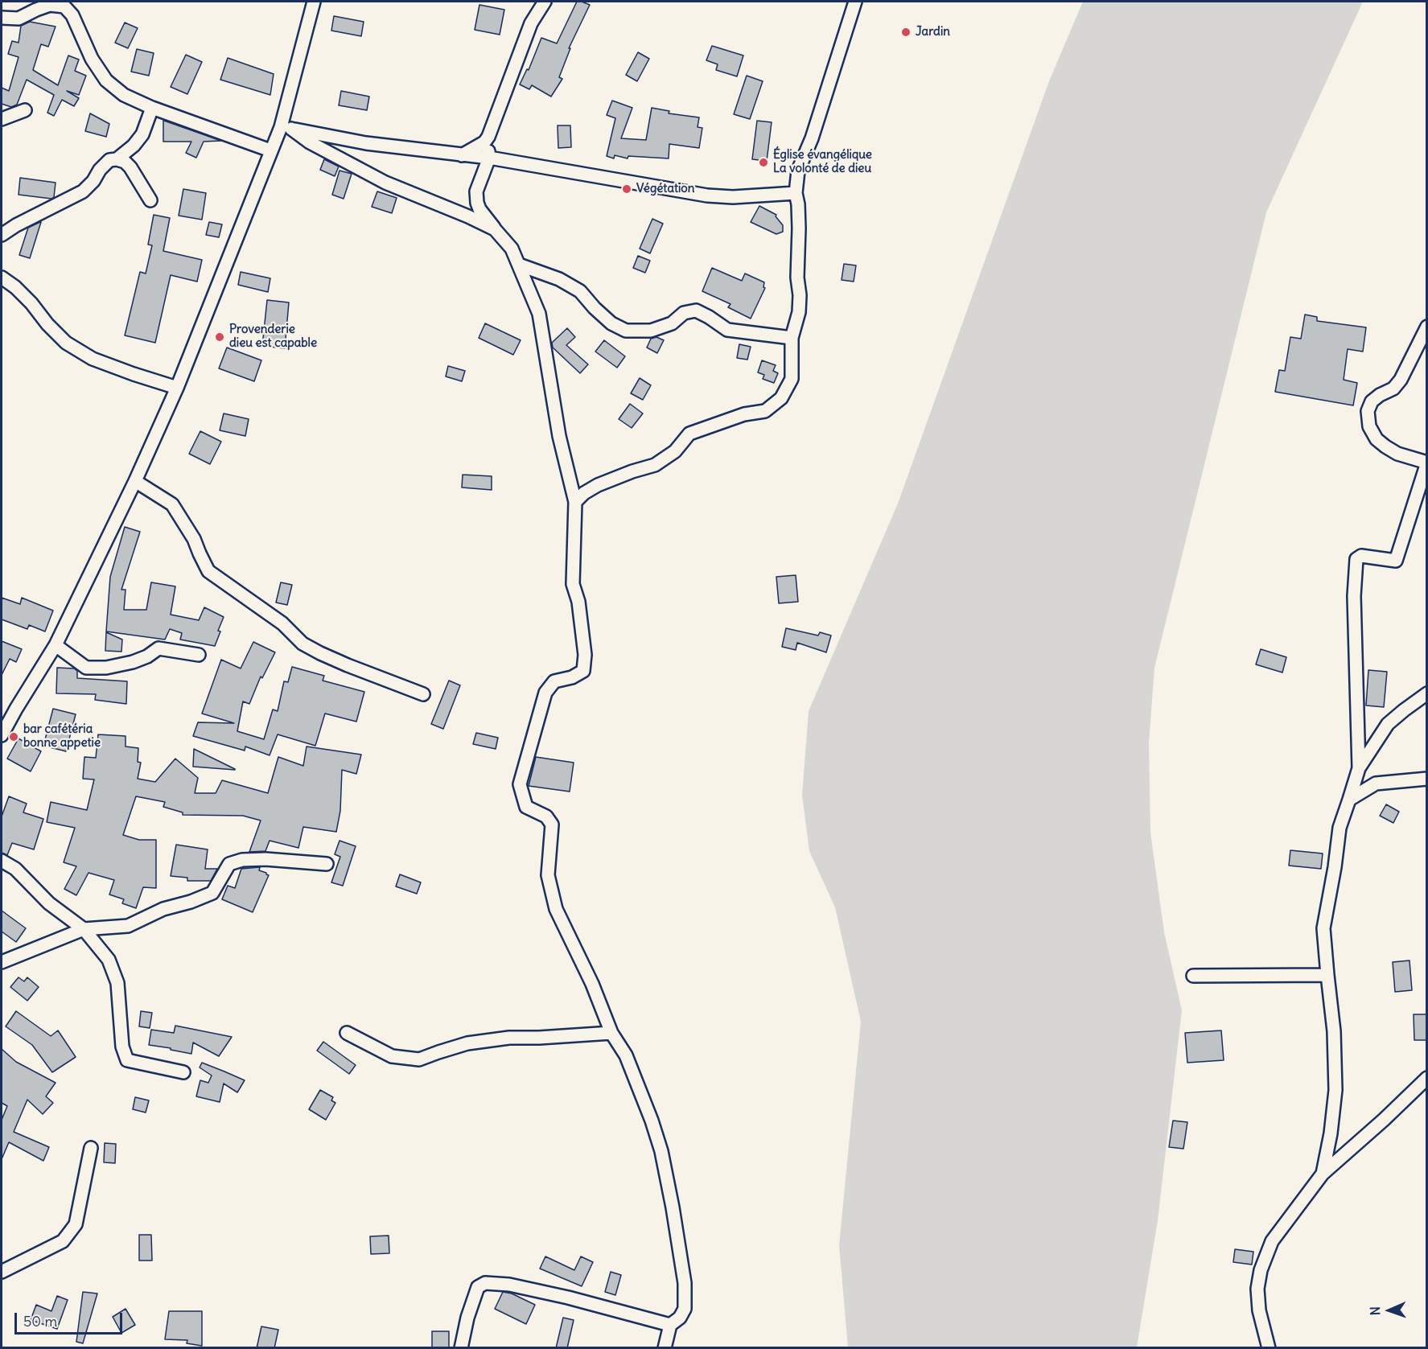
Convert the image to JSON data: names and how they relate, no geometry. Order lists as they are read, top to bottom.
{
  "places": [
    "Jardin",
    "Église évangélique La volonté de dieu",
    "Végétation",
    "Provenderie dieu est capable",
    "bar cafétéria bonne appetie"
  ],
  "scale_bar": "50 m",
  "north": "left"
}
